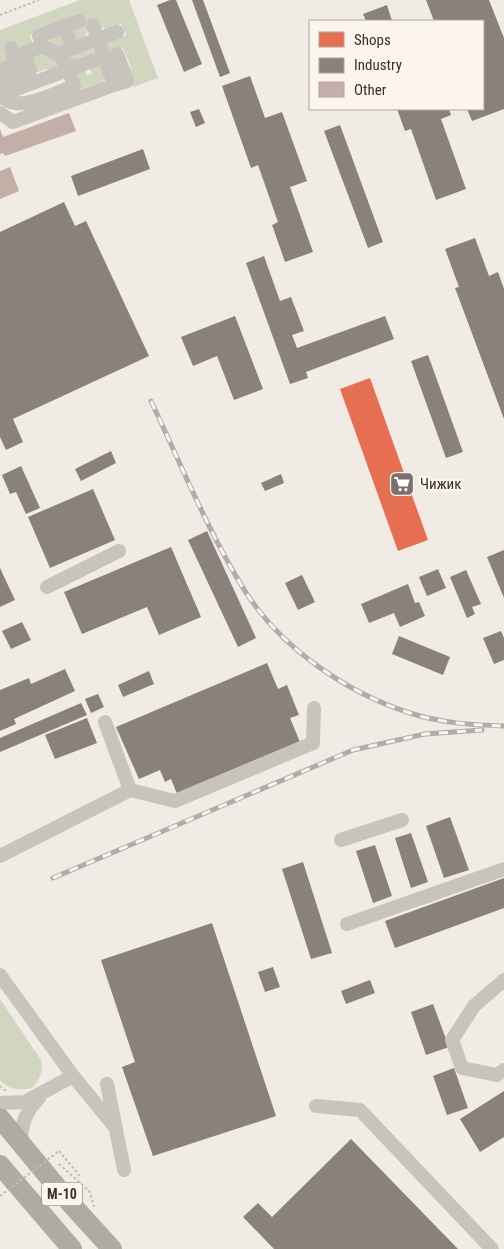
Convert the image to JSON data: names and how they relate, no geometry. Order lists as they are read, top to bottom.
{
  "streets": {
    "highway": ["М-10"]
  },
  "places": {
    "supermarket": ["Чижик"]
  },
  "legend": ["Shops", "Industry", "Other"]
}
